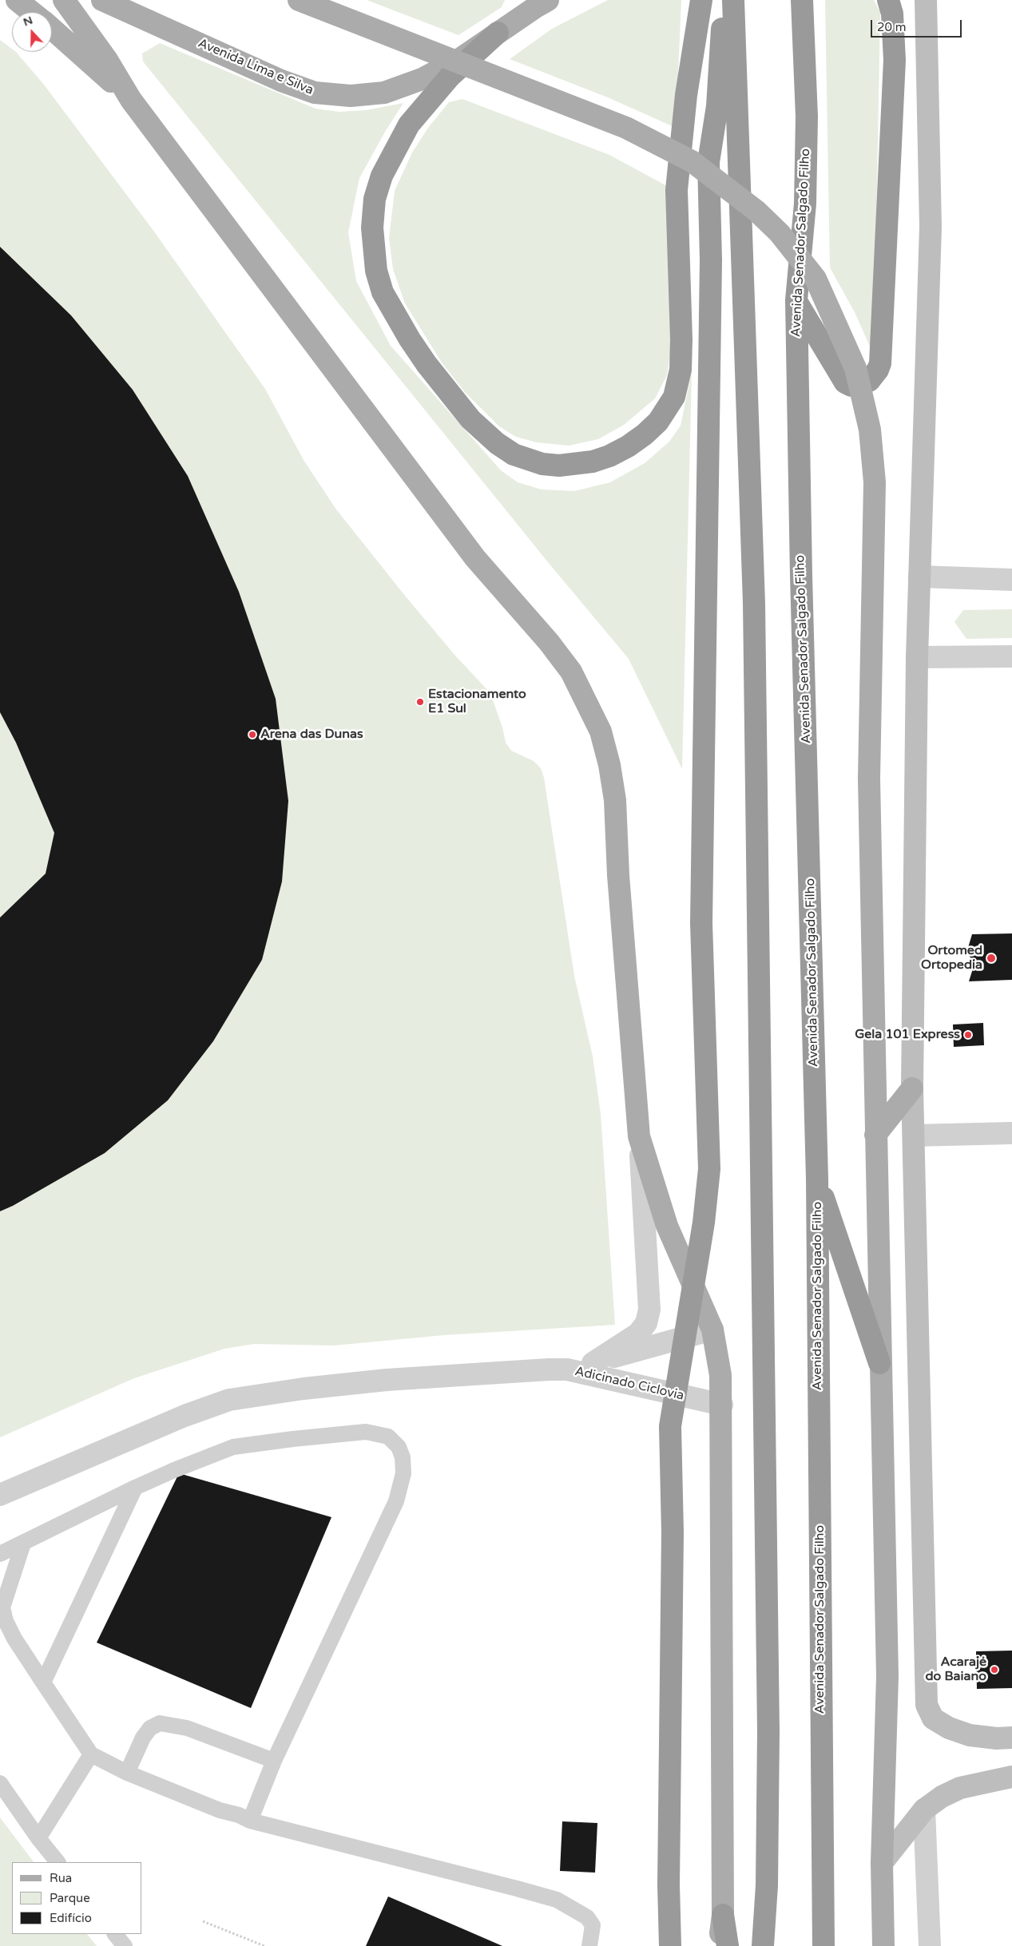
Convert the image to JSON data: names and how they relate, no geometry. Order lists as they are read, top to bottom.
{
  "streets": {
    "highway": ["Avenida Senador Salgado Filho"],
    "main road": ["Avenida Lima e Silva"],
    "street": ["Adicinado Ciclovia"]
  },
  "places": [
    "Estacionamento E1 Sul",
    "Arena das Dunas",
    "Ortomed Ortopedia",
    "Gela 101 Express",
    "Acarajé do Baiano"
  ],
  "legend": ["Rua", "Parque", "Edifício"],
  "scale_bar": "20 m",
  "north": "top"
}
